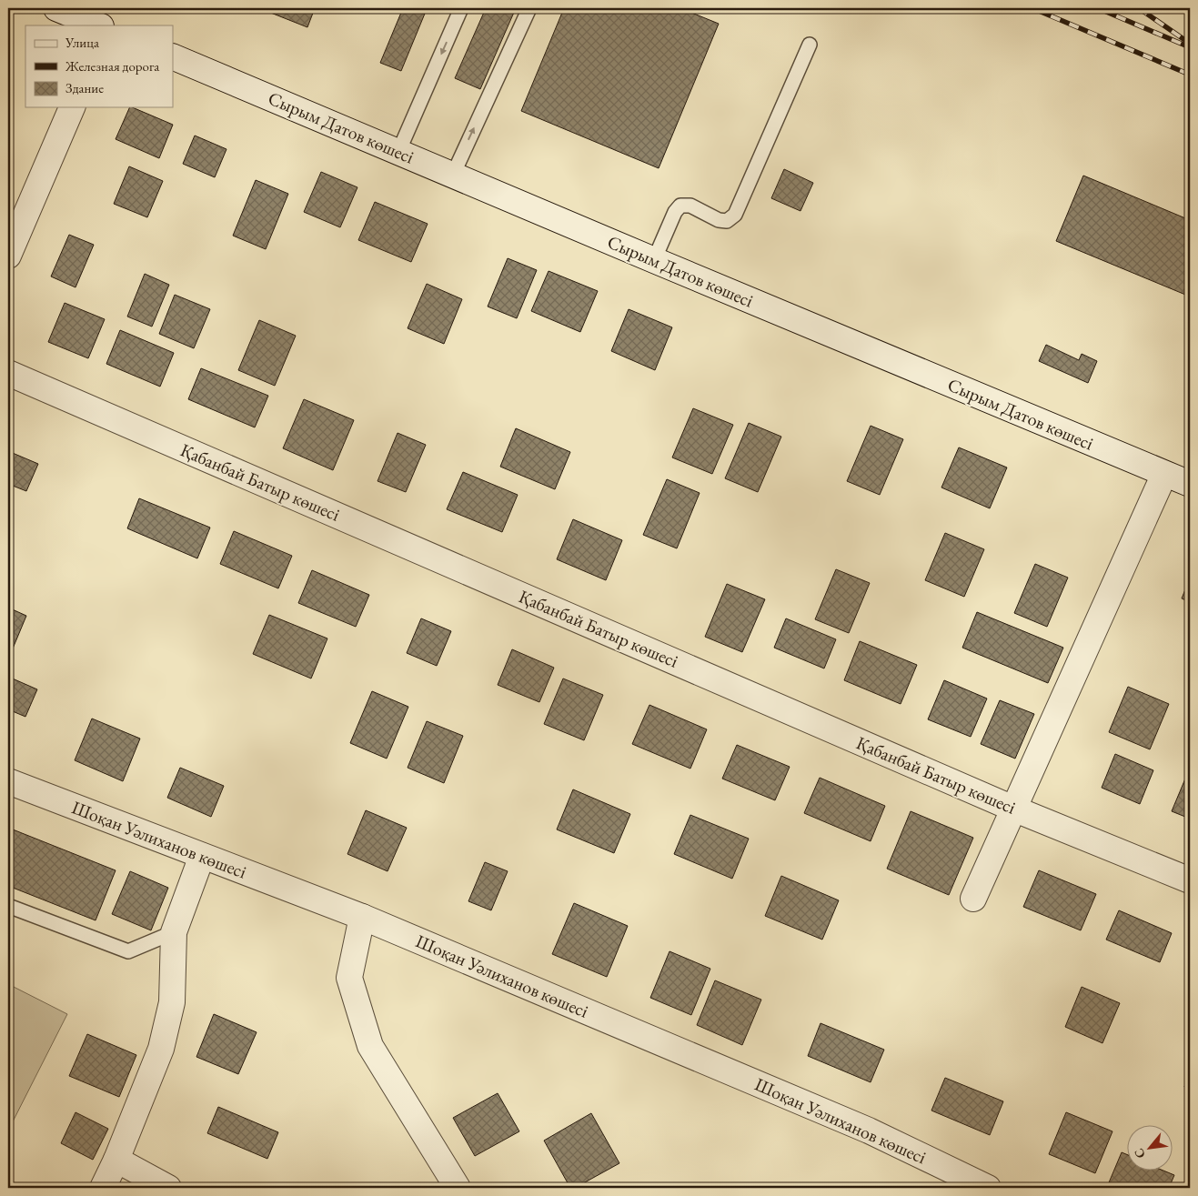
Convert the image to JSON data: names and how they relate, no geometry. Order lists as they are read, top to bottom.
{
  "streets": {
    "street": ["Сырым Датов көшесі", "Қабанбай Батыр көшесі", "Шоқан Уәлиханов көшесі"]
  },
  "legend": ["Улица", "Железная дорога", "Здание"],
  "north": "bottom left"
}
